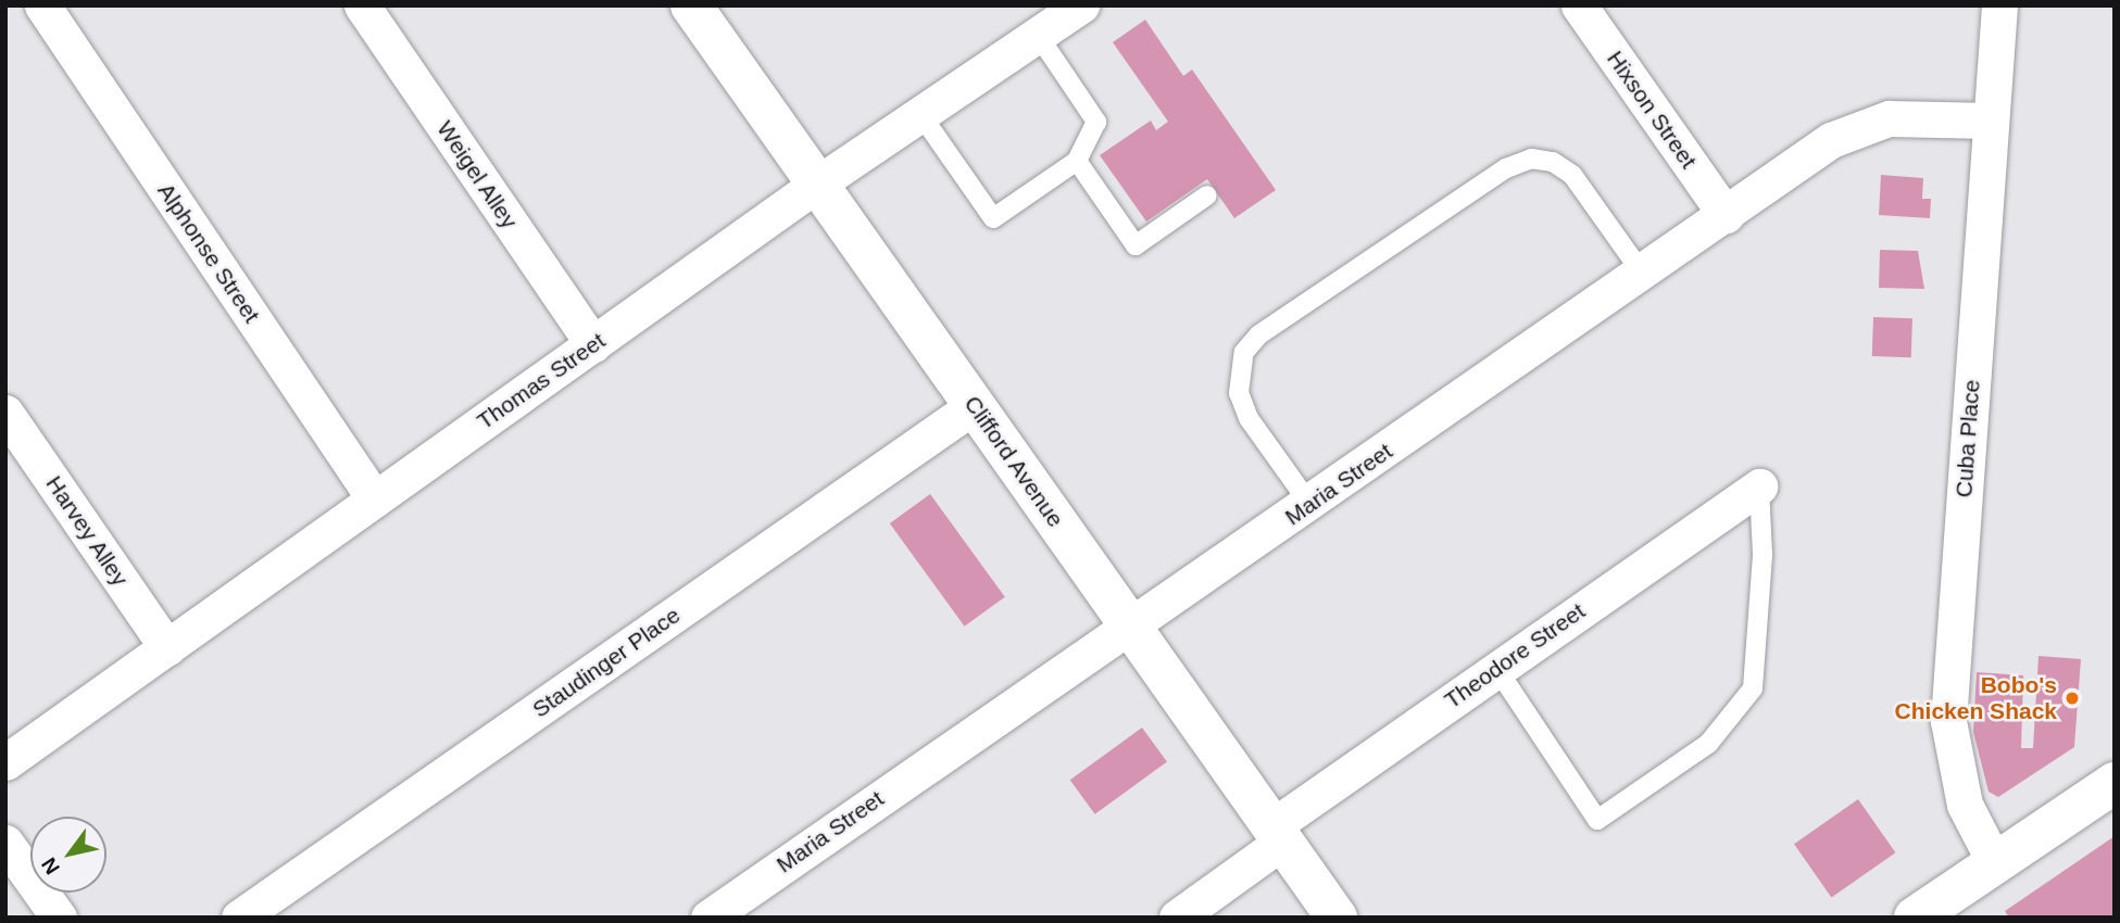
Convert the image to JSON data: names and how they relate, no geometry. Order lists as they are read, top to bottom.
{
  "streets": {
    "main road": ["Clifford Avenue"],
    "street": [
      "Hixson Street",
      "Weigel Alley",
      "Alphonse Street",
      "Thomas Street",
      "Cuba Place",
      "Maria Street",
      "Harvey Alley",
      "Theodore Street",
      "Staudinger Place"
    ]
  },
  "crossings": [
    ["Hixson Street", "Maria Street"],
    ["Weigel Alley", "Thomas Street"],
    ["Alphonse Street", "Thomas Street"],
    ["Thomas Street", "Clifford Avenue"],
    ["Thomas Street", "Harvey Alley"],
    ["Cuba Place", "Maria Street"],
    ["Clifford Avenue", "Maria Street"],
    ["Clifford Avenue", "Theodore Street"],
    ["Clifford Avenue", "Staudinger Place"]
  ],
  "places": ["Bobo's Chicken Shack"],
  "north": "bottom left"
}
